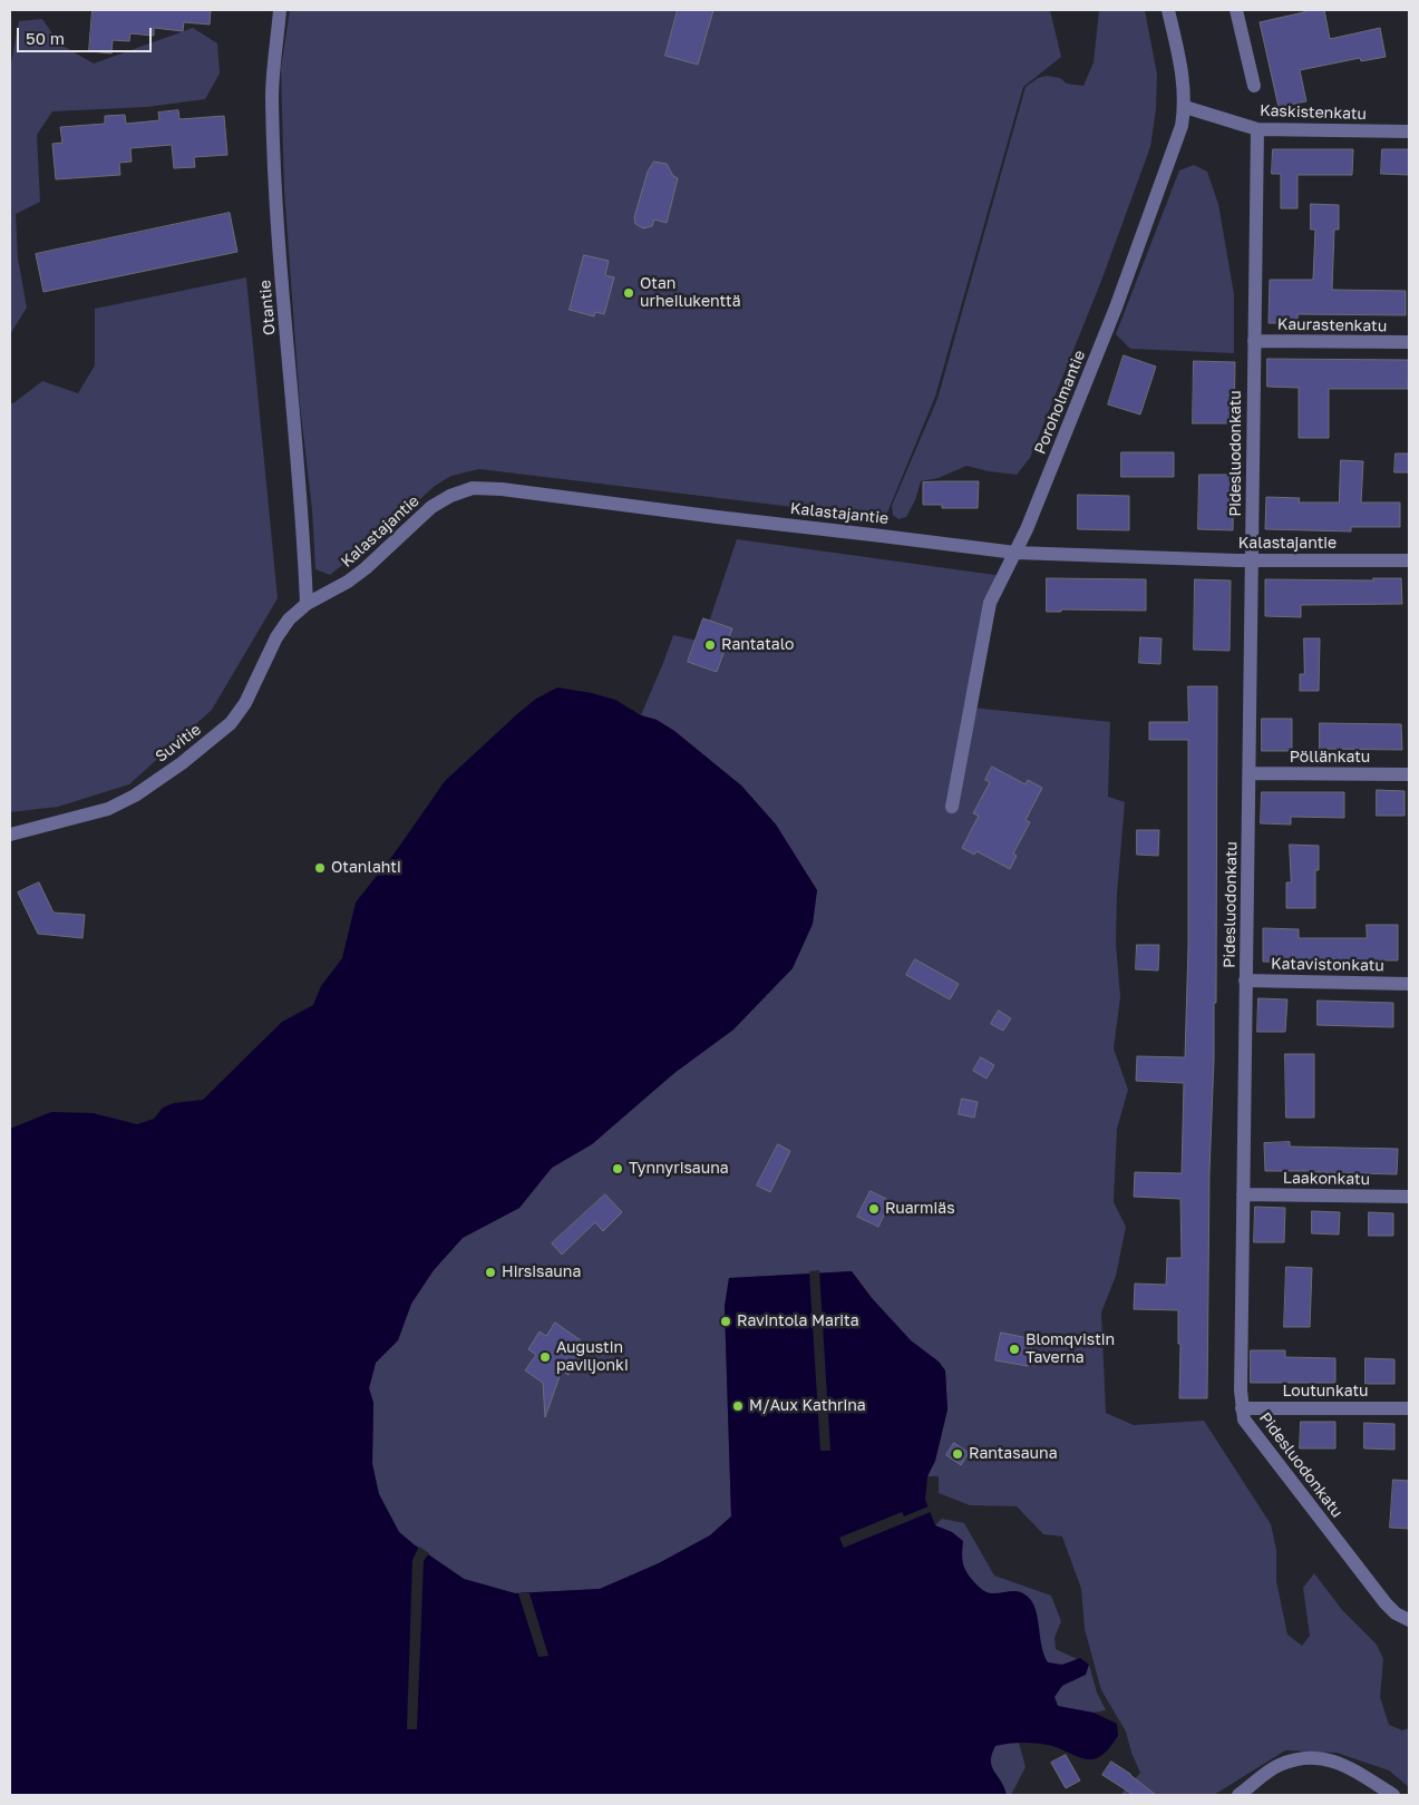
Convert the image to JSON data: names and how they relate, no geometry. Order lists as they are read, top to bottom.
{
  "streets": {
    "street": [
      "Kaskistenkatu",
      "Otantie",
      "Kaurastenkatu",
      "Poroholmantie",
      "Pidesluodonkatu",
      "Kalastajantie",
      "Suvitie",
      "Pöllänkatu",
      "Katavistonkatu",
      "Laakonkatu",
      "Loutunkatu"
    ]
  },
  "crossings": [
    ["Kaskistenkatu", "Poroholmantie"],
    ["Kaskistenkatu", "Pidesluodonkatu"],
    ["Otantie", "Kalastajantie"],
    ["Otantie", "Suvitie"],
    ["Kaurastenkatu", "Pidesluodonkatu"],
    ["Poroholmantie", "Kalastajantie"],
    ["Pidesluodonkatu", "Kalastajantie"],
    ["Pidesluodonkatu", "Pöllänkatu"],
    ["Pidesluodonkatu", "Katavistonkatu"],
    ["Pidesluodonkatu", "Laakonkatu"],
    ["Pidesluodonkatu", "Loutunkatu"],
    ["Kalastajantie", "Suvitie"]
  ],
  "places": [
    "Otan urheilukenttä",
    "Rantatalo",
    "Otanlahti",
    "Tynnyrisauna",
    "Ruarmiäs",
    "Hirsisauna",
    "Ravintola Marita",
    "Blomqvistin Taverna",
    "Augustin paviljonki",
    "M/Aux Kathrina",
    "Rantasauna"
  ],
  "scale_bar": "50 m"
}
